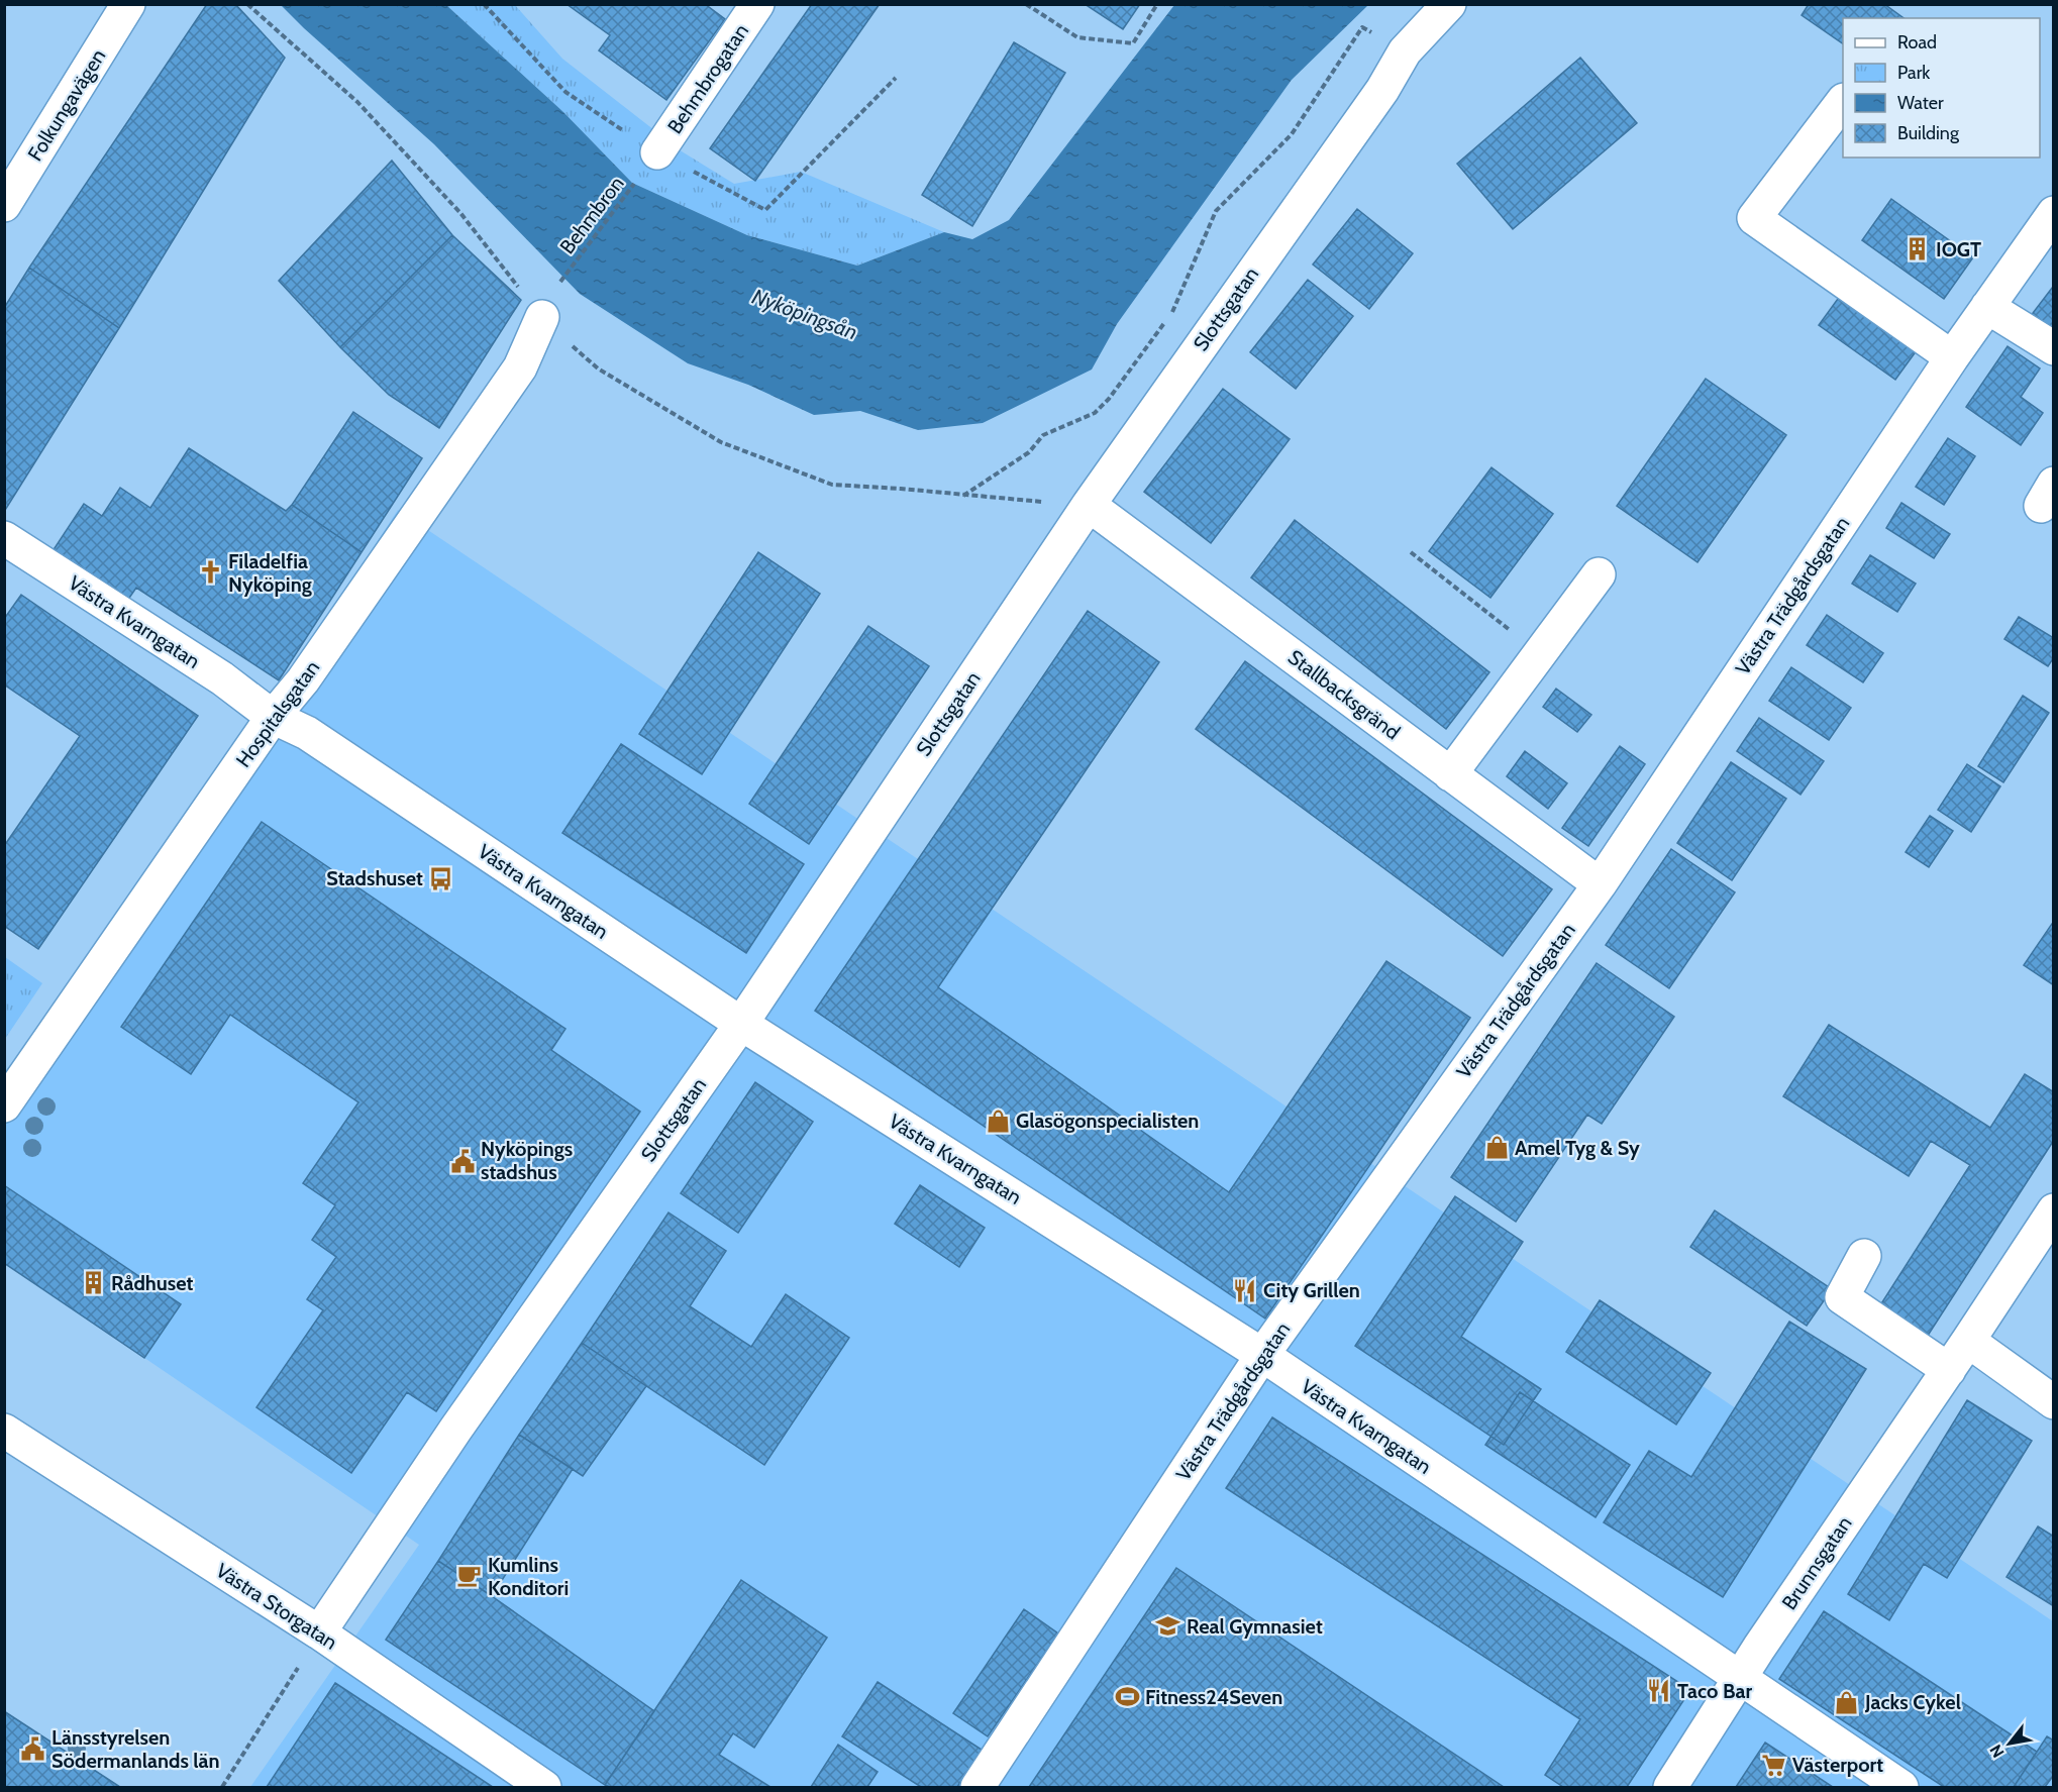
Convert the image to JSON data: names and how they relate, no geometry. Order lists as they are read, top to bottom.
{
  "streets": {
    "street": [
      "Behmbrogatan",
      "Folkungavägen",
      "Slottsgatan",
      "Västra Trädgårdsgatan",
      "Västra Kvarngatan",
      "Stallbacksgränd",
      "Hospitalsgatan",
      "Brunnsgatan",
      "Västra Storgatan"
    ],
    "path": ["Behmbron"]
  },
  "crossings": [
    ["Behmbrogatan", "Behmbron"],
    ["Slottsgatan", "Västra Kvarngatan"],
    ["Slottsgatan", "Stallbacksgränd"],
    ["Slottsgatan", "Västra Storgatan"],
    ["Västra Trädgårdsgatan", "Västra Kvarngatan"],
    ["Västra Trädgårdsgatan", "Stallbacksgränd"],
    ["Västra Kvarngatan", "Hospitalsgatan"],
    ["Västra Kvarngatan", "Brunnsgatan"]
  ],
  "water": ["Nyköpingsån"],
  "places": {
    "building": ["IOGT", "Rådhuset"],
    "church": ["Filadelfia Nyköping"],
    "bus stop": ["Stadshuset"],
    "shop": ["Glasögonspecialisten", "Amel Tyg & Sy", "Jacks Cykel"],
    "public building": ["Nyköpings stadshus", "Länsstyrelsen Södermanlands län"],
    "restaurant": ["City Grillen", "Taco Bar"],
    "cafe": ["Kumlins Konditori"],
    "school or university": ["Real Gymnasiet"],
    "sports": ["Fitness24Seven"],
    "supermarket": ["Västerport"]
  },
  "legend": [
    "Road",
    "Park",
    "Water",
    "Building"
  ],
  "north": "bottom left"
}
